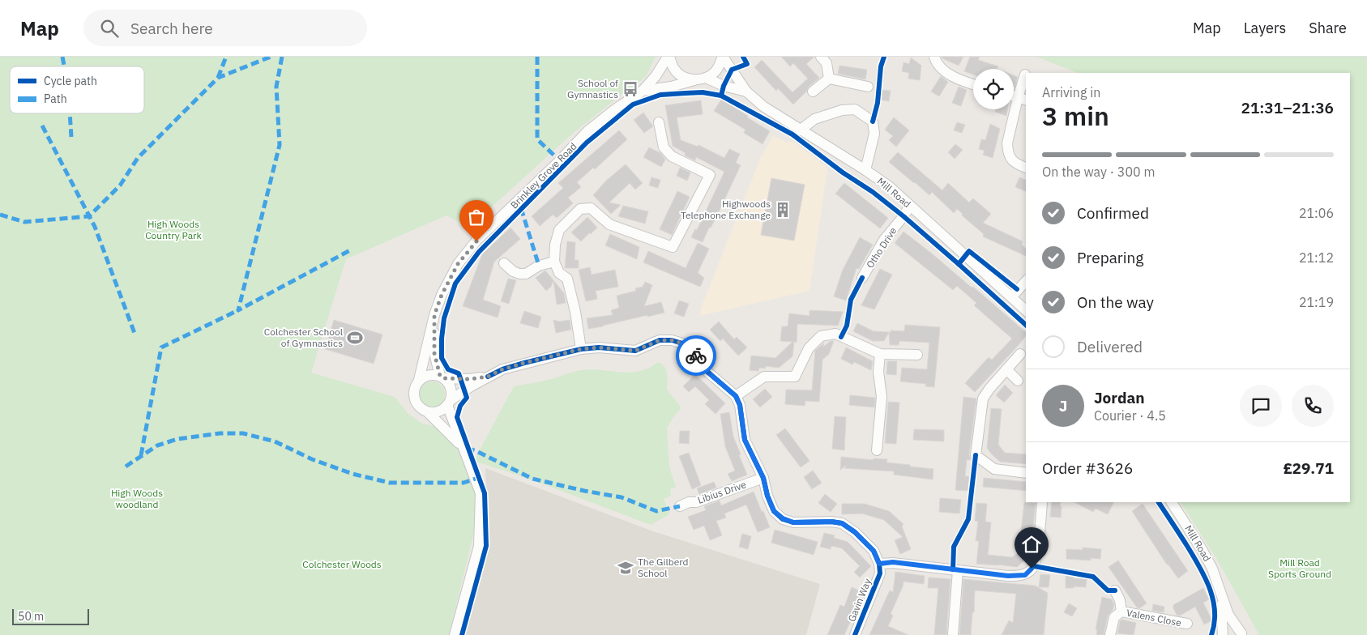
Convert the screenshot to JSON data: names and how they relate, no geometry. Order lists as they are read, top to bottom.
{
  "streets": {
    "street": [
      "Brinkley Grove Road",
      "Mill Road",
      "Otho Drive",
      "Libius Drive",
      "Gavin Way",
      "Valens Close"
    ]
  },
  "crossings": [
    ["Mill Road", "Otho Drive"]
  ],
  "parks": [
    "High Woods Country Park",
    "High Woods woodland",
    "Mill Road Sports Ground",
    "Colchester Woods"
  ],
  "places": {
    "bus stop": ["School of Gymnastics"],
    "building": ["Highwoods Telephone Exchange"],
    "sports": ["Colchester School of Gymnastics"],
    "school or university": ["The Gilberd School"]
  },
  "legend": ["Cycle path", "Path"],
  "scale_bar": "50 m",
  "page": {
    "header": "Map",
    "search": "Search here",
    "nav": ["Map", "Layers", "Share"],
    "heading": ["3 min", "Arriving in", "21:31–21:36"],
    "panel": [
      "Jordan",
      "Courier · 4.5",
      "Order #3626",
      "£29.71"
    ],
    "bar": "On the way · 300 m",
    "list": [
      ["Confirmed", "21:06"],
      ["Preparing", "21:12"],
      ["On the way", "21:19"],
      "Delivered"
    ],
    "round": "J",
    "scale": "50 m"
  }
}
